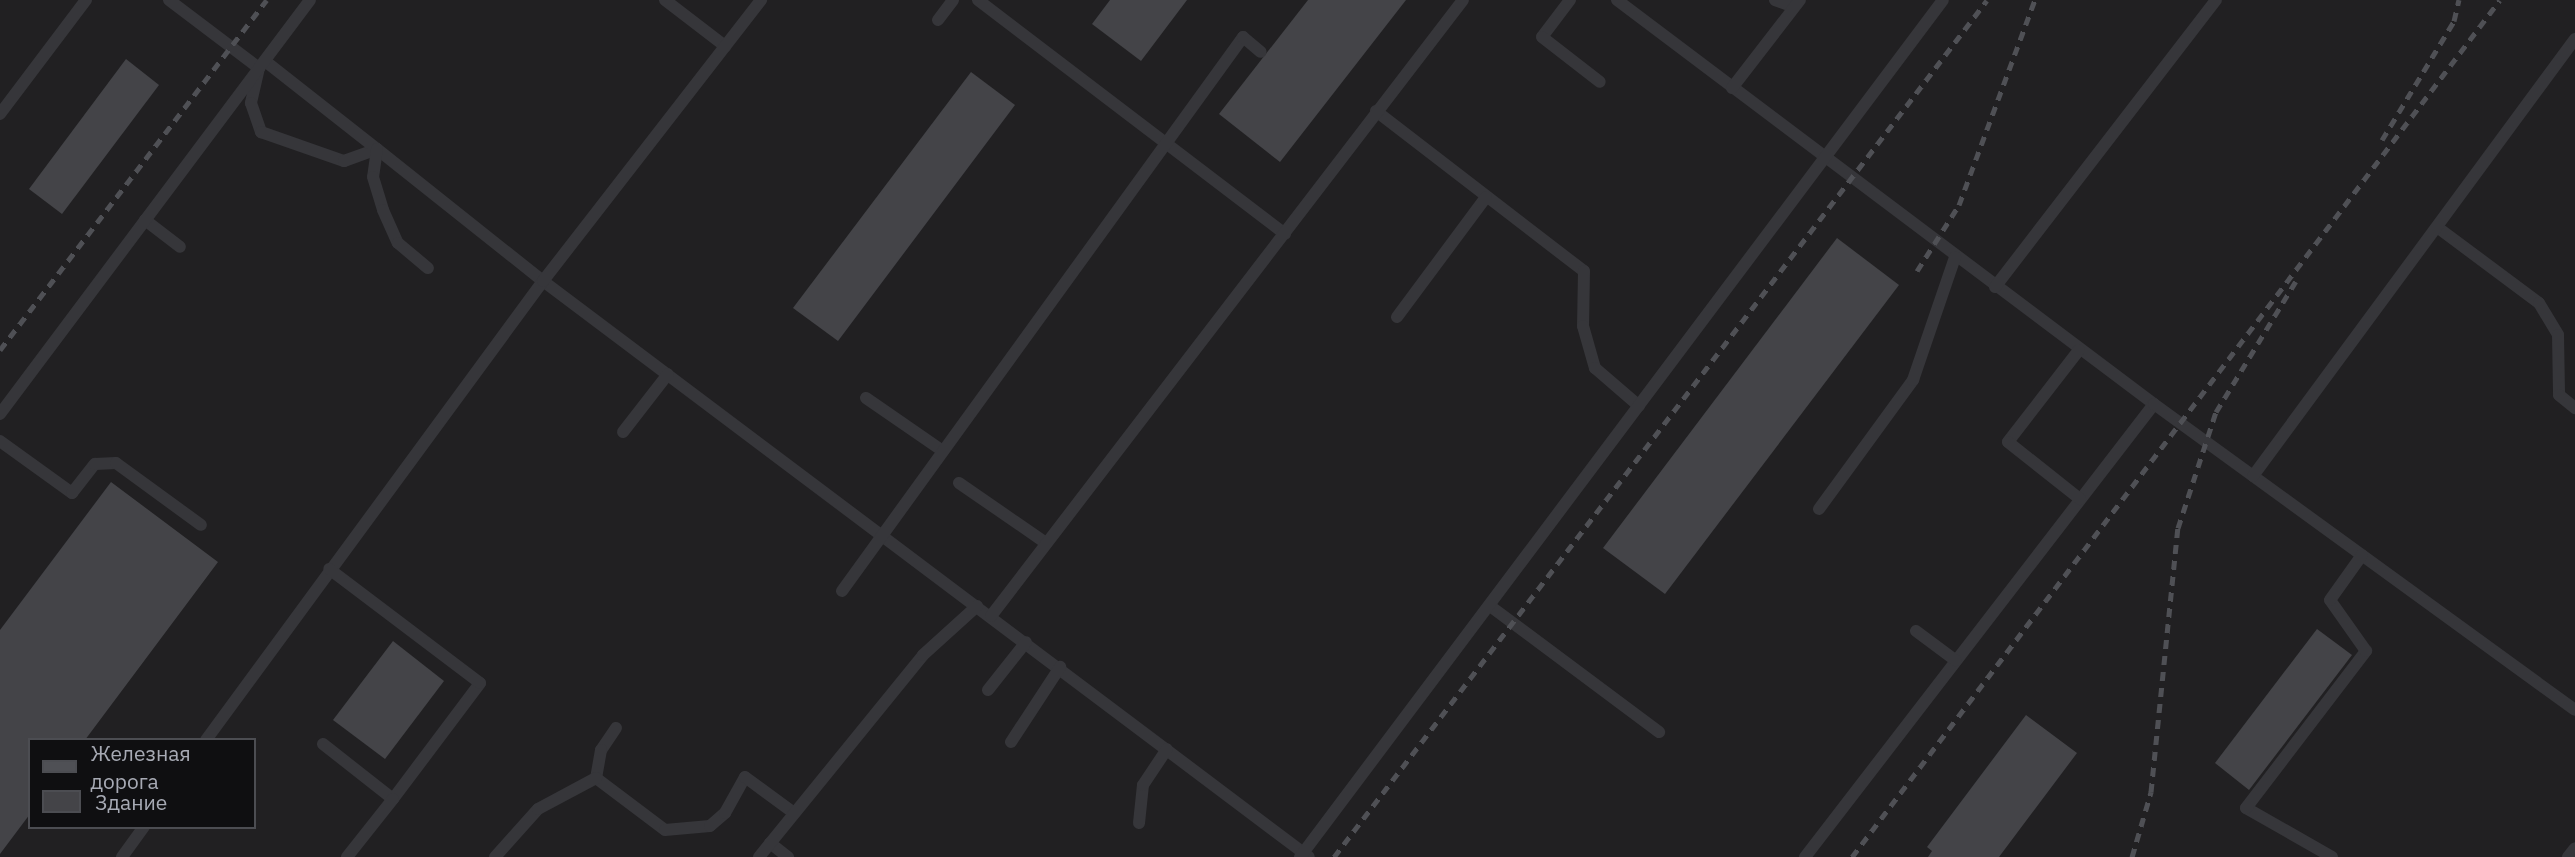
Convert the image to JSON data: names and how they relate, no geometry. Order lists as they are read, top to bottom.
{
  "legend": ["Железная дорога", "Здание"]
}
